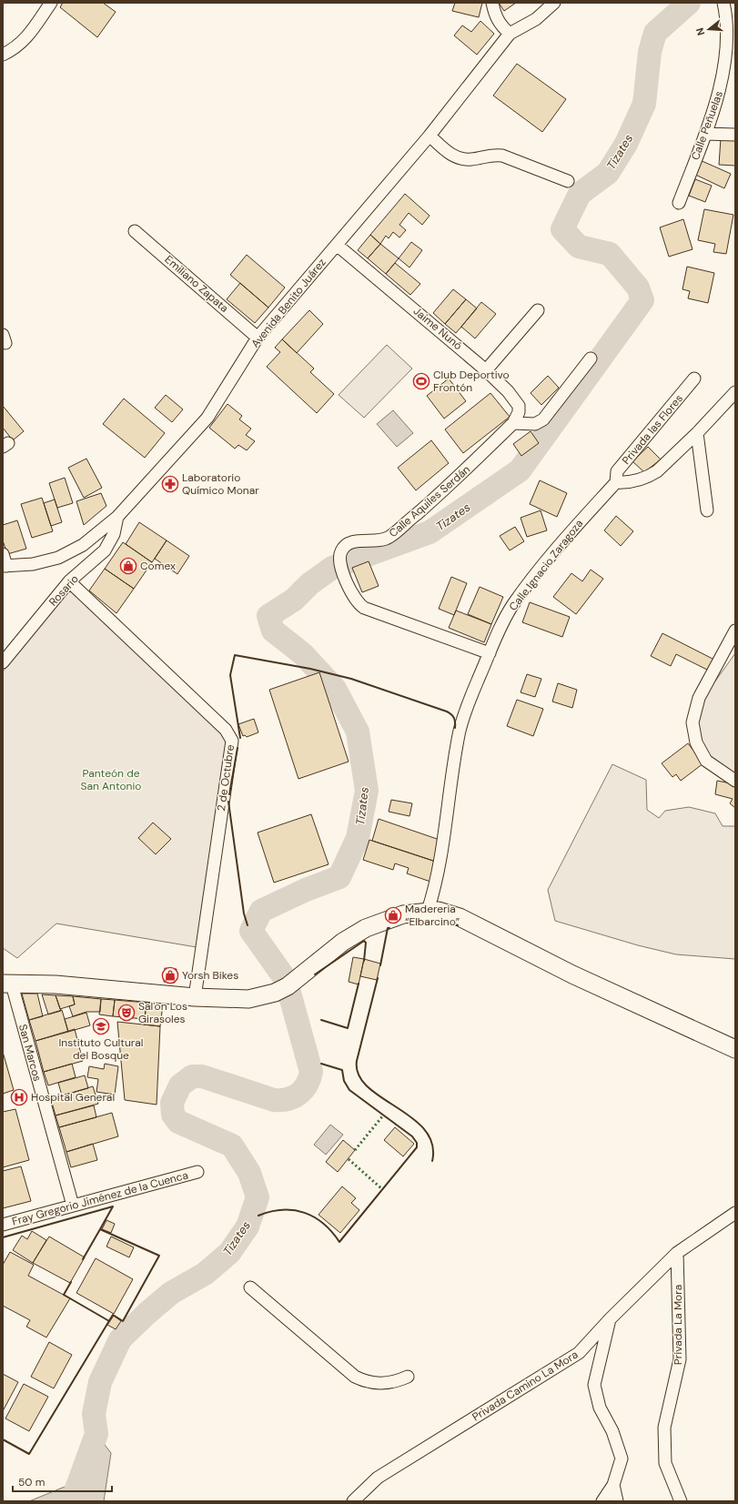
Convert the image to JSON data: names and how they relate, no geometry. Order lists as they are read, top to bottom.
{
  "streets": {
    "street": [
      "Calle Peñuelas",
      "Emiliano Zapata",
      "Avenida Benito Juárez",
      "Jaime Nunó",
      "Privada las Flores",
      "Calle Aquiles Serdán",
      "Calle Ignacio Zaragoza",
      "Rosario",
      "2 de Octubre",
      "San Marcos",
      "Fray Gregorio Jiménez de la Cuenca",
      "Privada La Mora",
      "Privada Camino La Mora"
    ]
  },
  "crossings": [
    ["Emiliano Zapata", "Avenida Benito Juárez"],
    ["Avenida Benito Juárez", "Jaime Nunó"],
    ["Avenida Benito Juárez", "Rosario"],
    ["Jaime Nunó", "Calle Aquiles Serdán"],
    ["Privada las Flores", "Calle Ignacio Zaragoza"],
    ["Calle Aquiles Serdán", "Calle Ignacio Zaragoza"],
    ["Rosario", "2 de Octubre"],
    ["San Marcos", "Fray Gregorio Jiménez de la Cuenca"],
    ["Privada La Mora", "Privada Camino La Mora"]
  ],
  "water": ["Tizates"],
  "parks": ["Panteón de San Antonio"],
  "places": {
    "sports": ["Club Deportivo Frontón"],
    "pharmacy": ["Laboratorio Químico Monar"],
    "shop": ["Comex", "Madereria “Elbarcino”", "Yorsh Bikes"],
    "theatre": ["Sal'on Los Girasoles"],
    "school or university": ["Instituto Cultural del Bosque"],
    "hospital": ["Hospital General"]
  },
  "scale_bar": "50 m",
  "north": "left"
}
